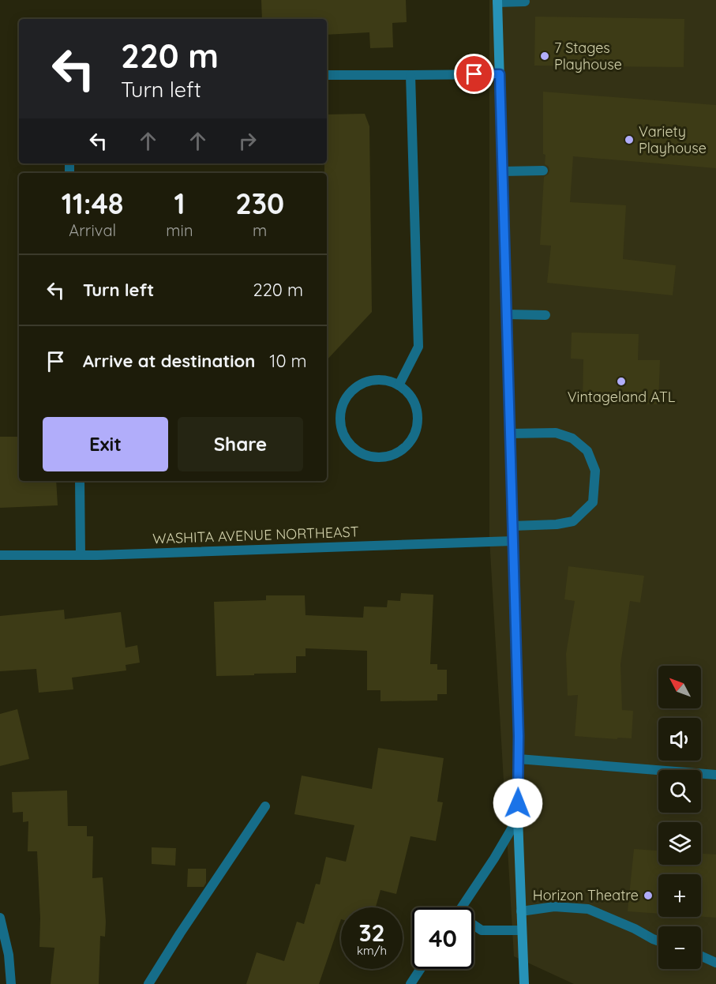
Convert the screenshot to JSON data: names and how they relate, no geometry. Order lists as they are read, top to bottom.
{
  "streets": {
    "street": ["WASHITA AVENUE NORTHEAST"]
  },
  "places": [
    "7 Stages Playhouse",
    "Variety Playhouse",
    "Vintageland ATL",
    "Horizon Theatre"
  ],
  "north": "top left",
  "page": {
    "turn": ["220 m", "Turn left"],
    "eta": [
      "11:48",
      "Arrival",
      "1",
      "min",
      "230",
      "m"
    ],
    "list": [
      {
        "name": "Turn left",
        "value": "220 m"
      },
      {
        "name": "Arrive at destination",
        "value": "10 m"
      }
    ],
    "buttons": ["Exit", "Share"],
    "map_buttons": ["+", "−"],
    "speed": "32 km/h",
    "limit": "40"
  }
}
